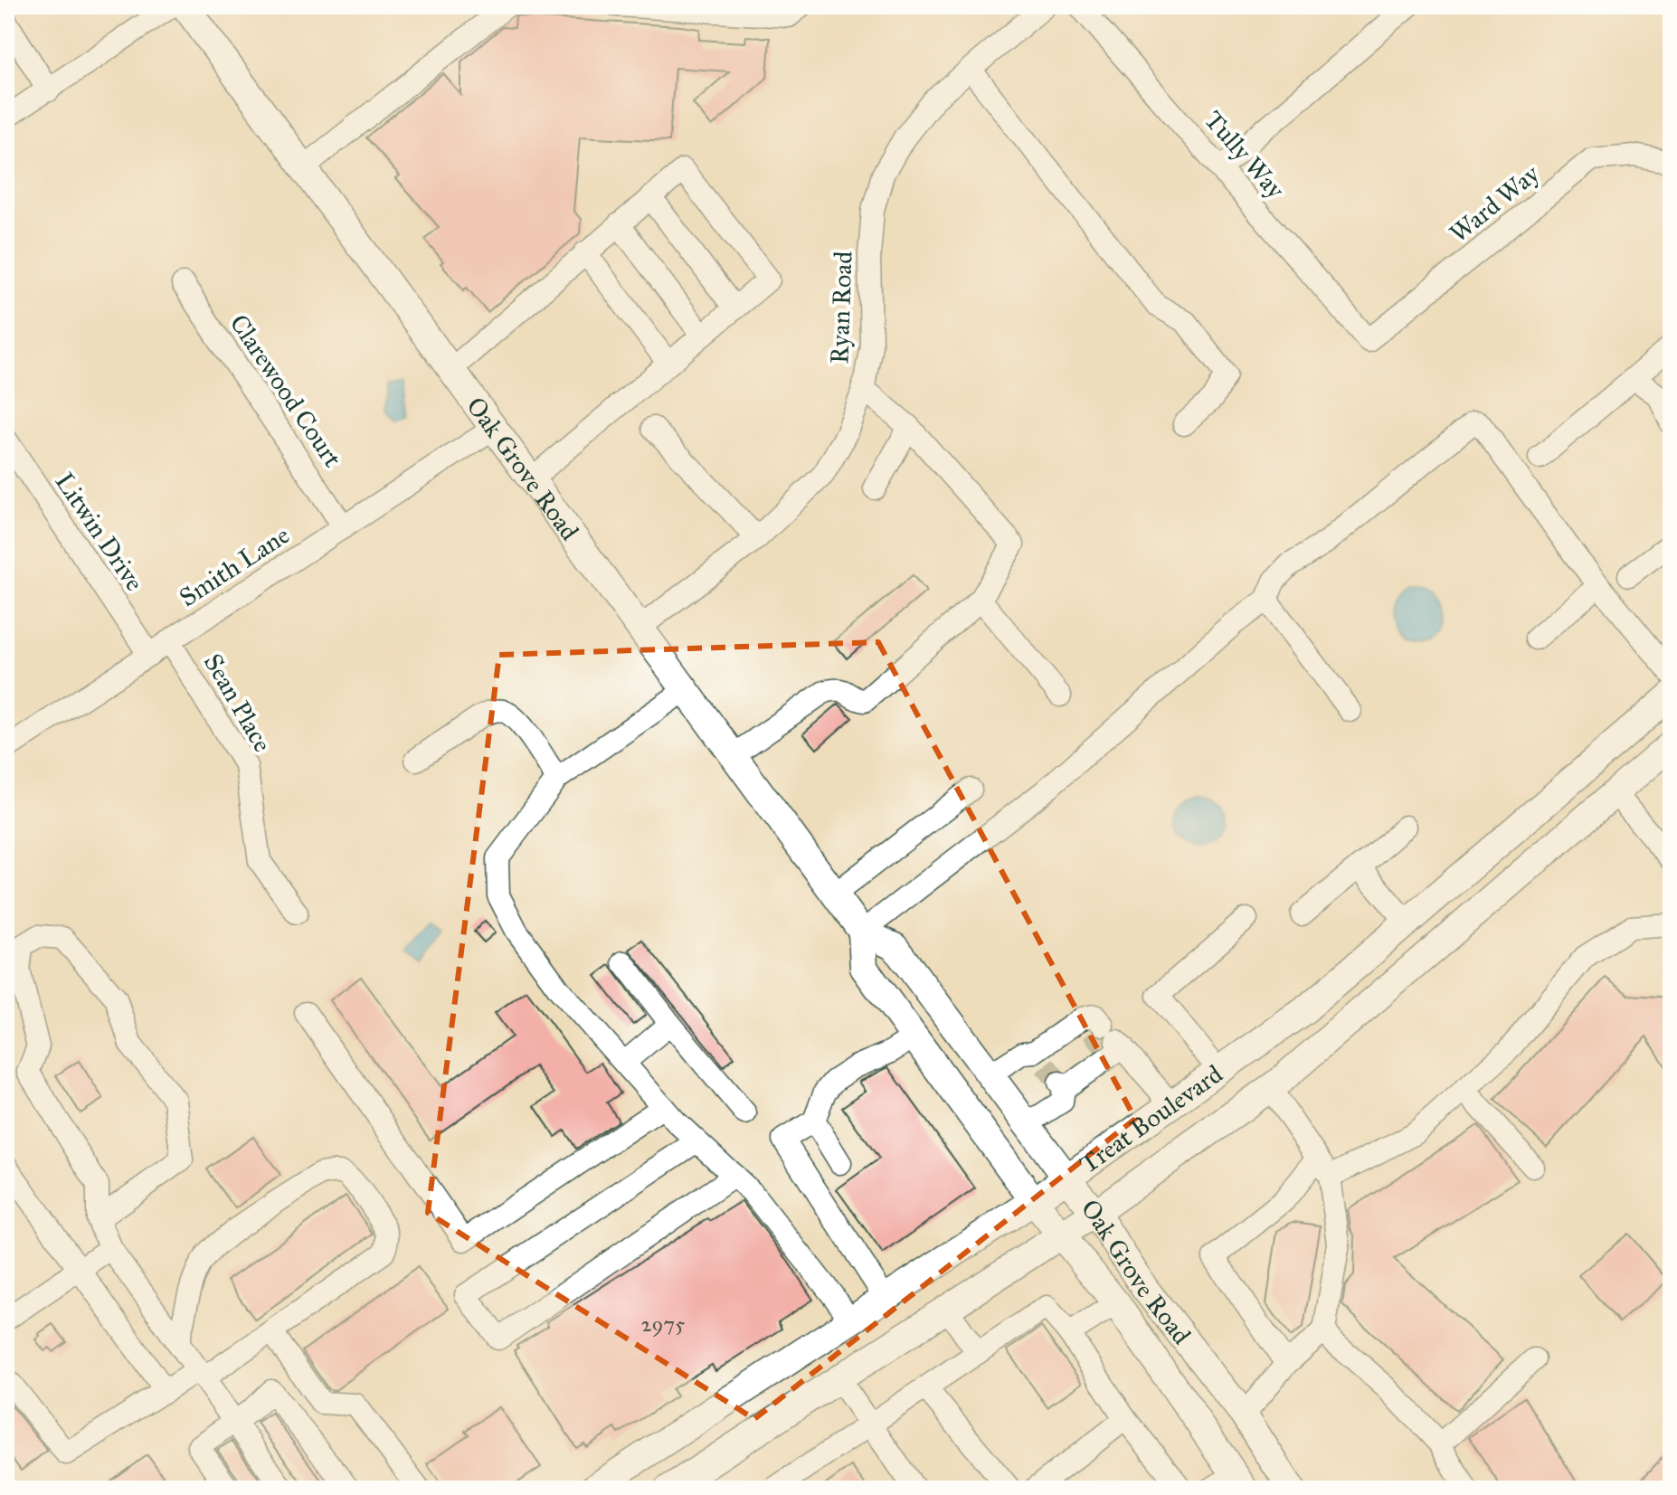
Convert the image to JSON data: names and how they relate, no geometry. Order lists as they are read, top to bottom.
{
  "streets": {
    "main road": ["Oak Grove Road", "Treat Boulevard"],
    "street": [
      "Tully Way",
      "Ward Way",
      "Ryan Road",
      "Clarewood Court",
      "Litwin Drive",
      "Smith Lane",
      "Sean Place"
    ]
  },
  "crossings": [
    ["Tully Way", "Ward Way"],
    ["Ryan Road", "Oak Grove Road"],
    ["Clarewood Court", "Smith Lane"],
    ["Oak Grove Road", "Smith Lane"],
    ["Oak Grove Road", "Treat Boulevard"],
    ["Litwin Drive", "Smith Lane"],
    ["Smith Lane", "Sean Place"]
  ],
  "house_numbers": ["2975"]
}
